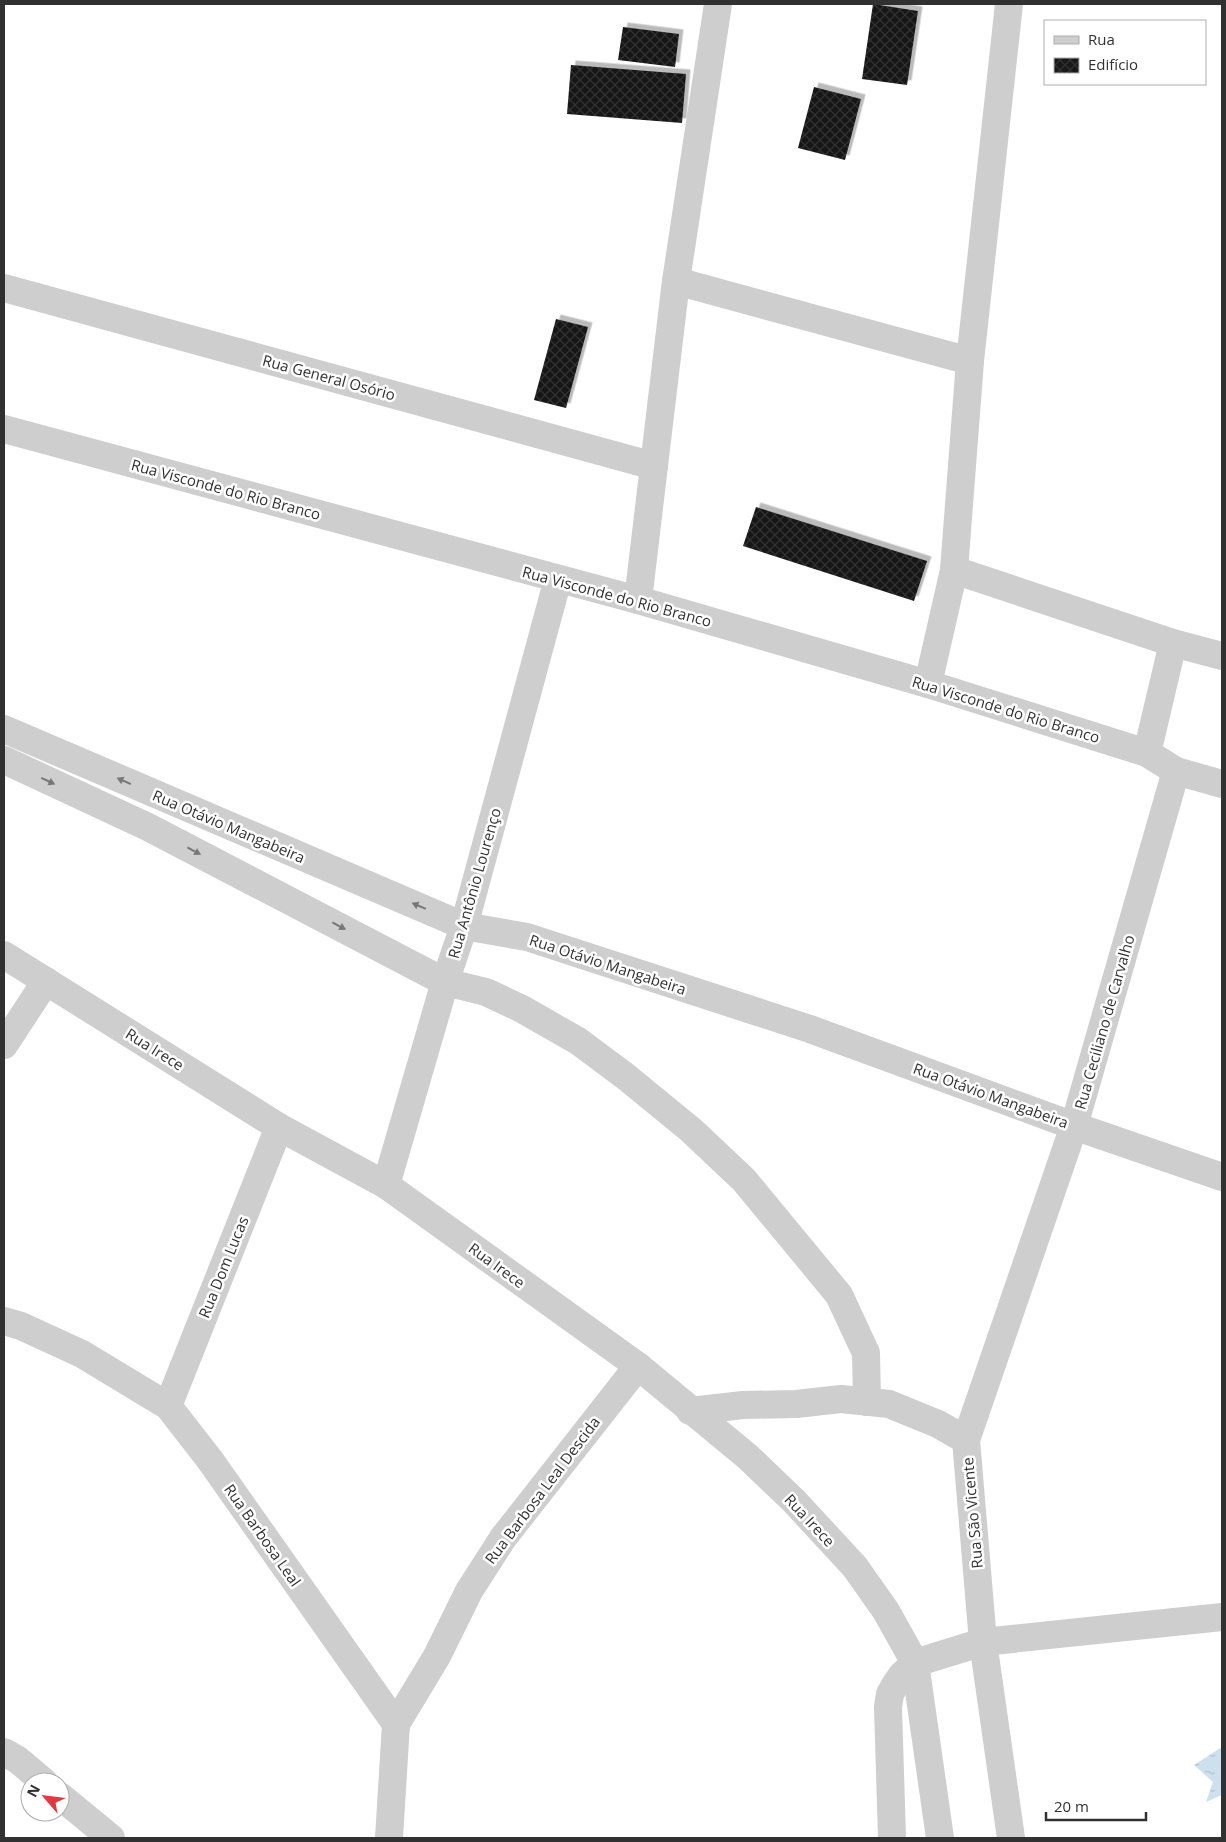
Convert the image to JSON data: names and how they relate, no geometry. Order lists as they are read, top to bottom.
{
  "streets": {
    "street": [
      "Rua General Osório",
      "Rua Visconde do Rio Branco",
      "Rua Otávio Mangabeira",
      "Rua Antônio Lourenço",
      "Rua Ceciliano de Carvalho",
      "Rua Irece",
      "Rua Dom Lucas",
      "Rua Barbosa Leal Descida",
      "Rua São Vicente",
      "Rua Barbosa Leal"
    ]
  },
  "crossings": [
    ["Rua Visconde do Rio Branco", "Rua Antônio Lourenço"],
    ["Rua Visconde do Rio Branco", "Rua Ceciliano de Carvalho"],
    ["Rua Otávio Mangabeira", "Rua Antônio Lourenço"],
    ["Rua Otávio Mangabeira", "Rua Ceciliano de Carvalho"],
    ["Rua Antônio Lourenço", "Rua Irece"],
    ["Rua Ceciliano de Carvalho", "Rua São Vicente"],
    ["Rua Irece", "Rua Dom Lucas"],
    ["Rua Irece", "Rua Barbosa Leal Descida"],
    ["Rua Irece", "Rua São Vicente"],
    ["Rua Dom Lucas", "Rua Barbosa Leal"],
    ["Rua Barbosa Leal Descida", "Rua Barbosa Leal"]
  ],
  "legend": ["Rua", "Edifício"],
  "scale_bar": "20 m",
  "north": "top left"
}
